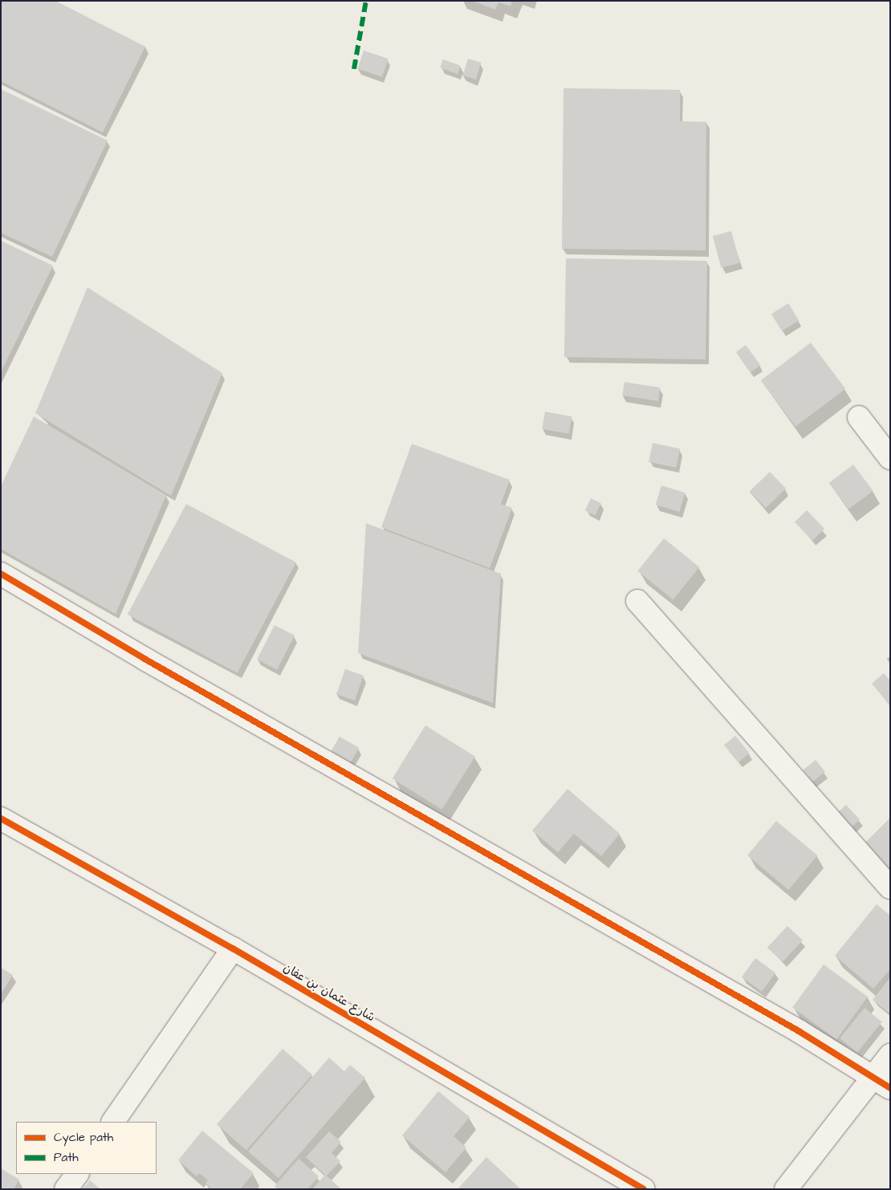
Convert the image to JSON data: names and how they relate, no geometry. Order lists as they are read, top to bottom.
{
  "streets": {
    "street": ["شارع عثمان بن عفان"]
  },
  "legend": ["Cycle path", "Path"]
}
